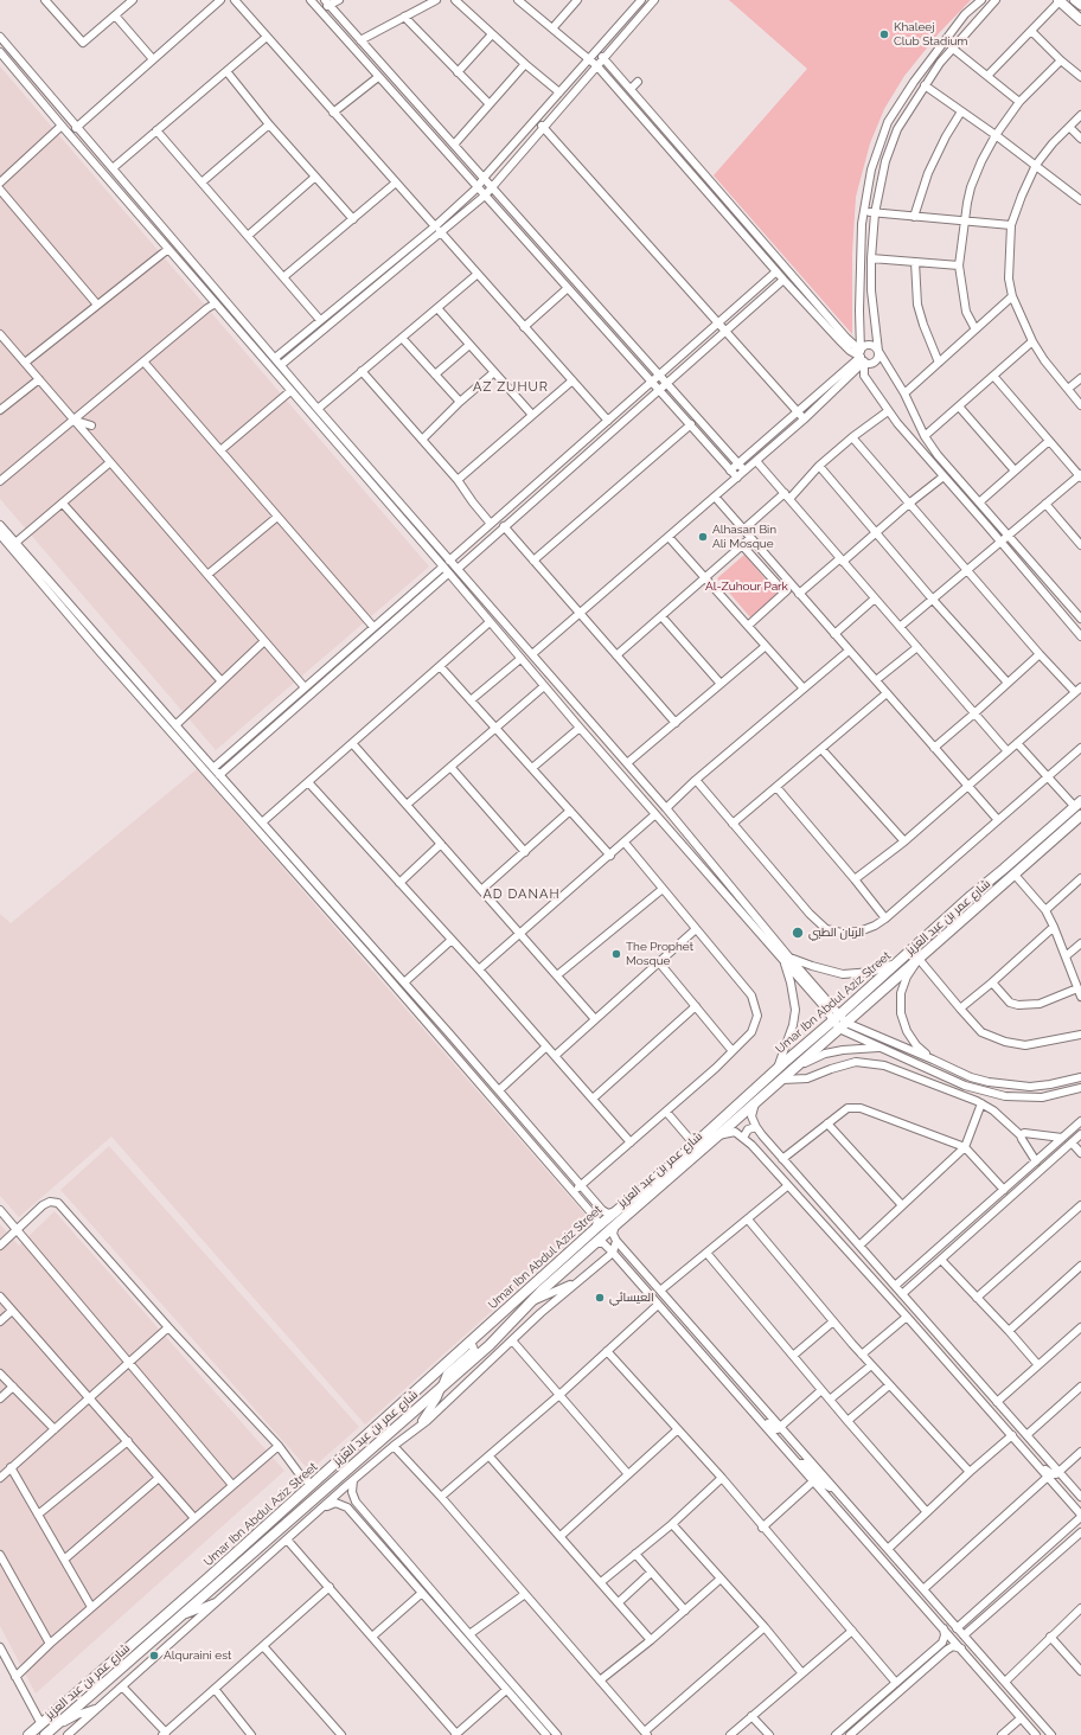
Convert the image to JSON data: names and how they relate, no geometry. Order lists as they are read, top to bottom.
{
  "streets": {
    "main road": ["شارع عمر بن عبد العزيز", "Umar Ibn Abdul Aziz Street"]
  },
  "districts": ["AZ ZUHUR", "AD DANAH"],
  "parks": ["Al-Zuhour Park"],
  "places": [
    "Khaleej Club Stadium",
    "Alhasan Bin Ali Mosque",
    "الربان الطبي",
    "The Prophet Mosque",
    "العيسائي",
    "Alquraini est"
  ]
}
